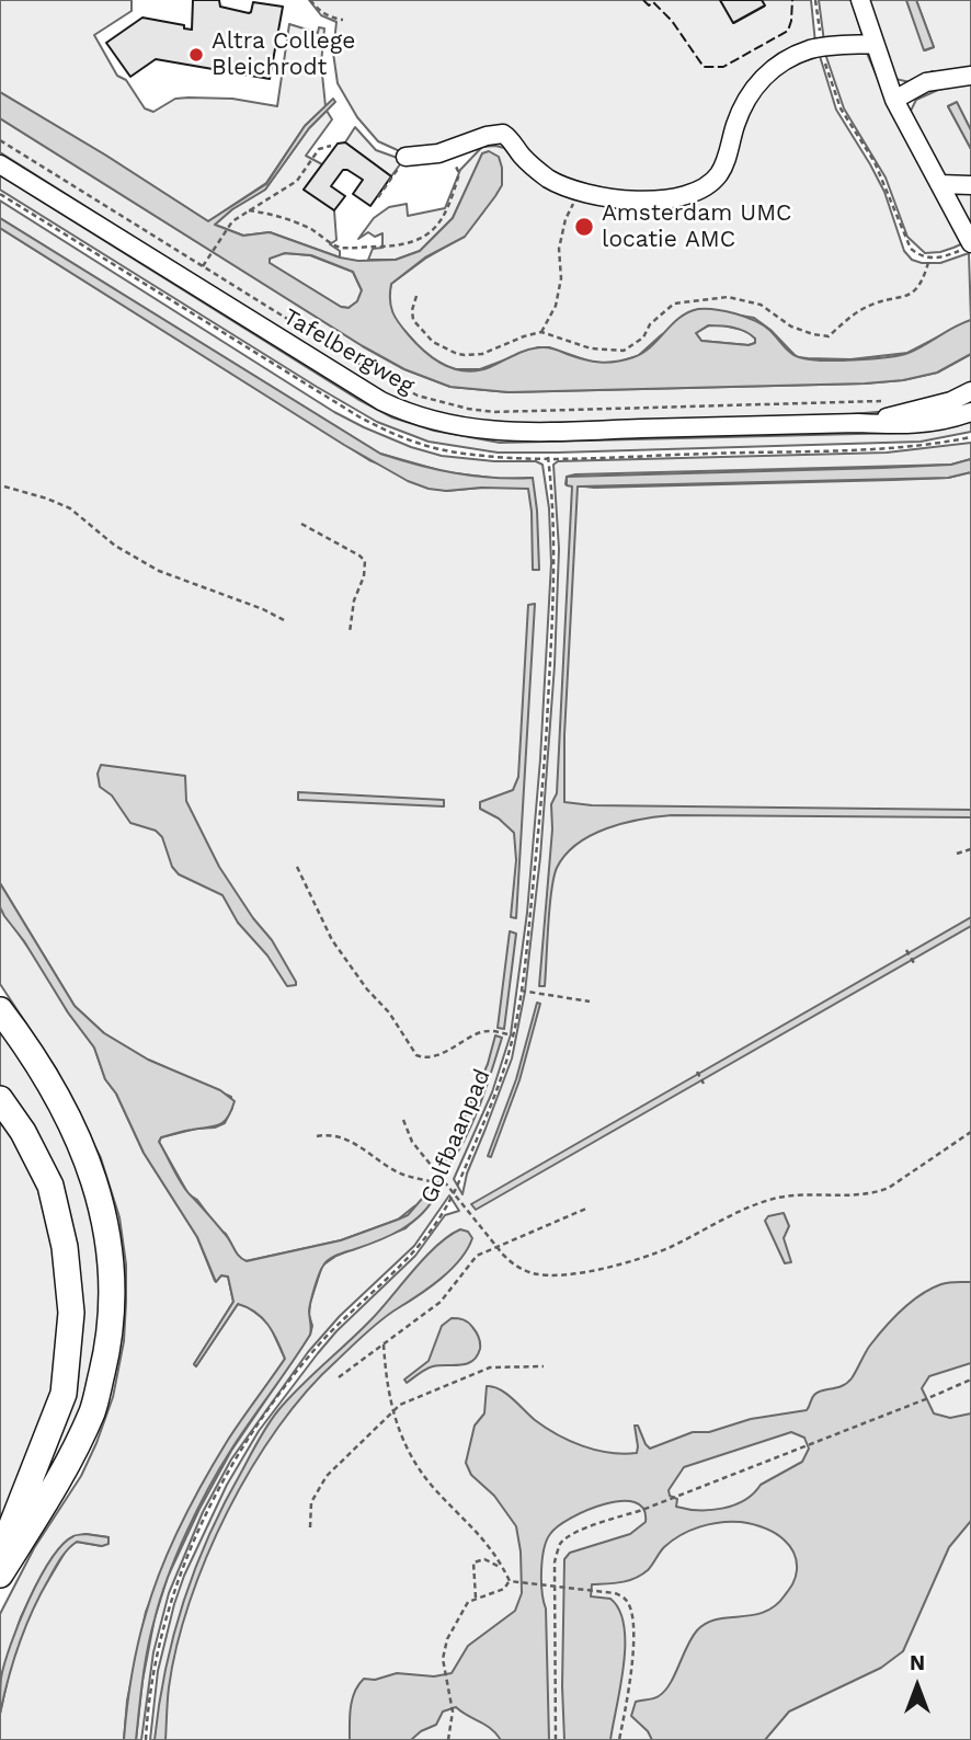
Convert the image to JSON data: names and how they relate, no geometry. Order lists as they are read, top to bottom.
{
  "streets": {
    "street": ["Tafelbergweg"],
    "path": ["Golfbaanpad"]
  },
  "places": ["Altra College Bleichrodt", "Amsterdam UMC locatie AMC"],
  "north": "top"
}
